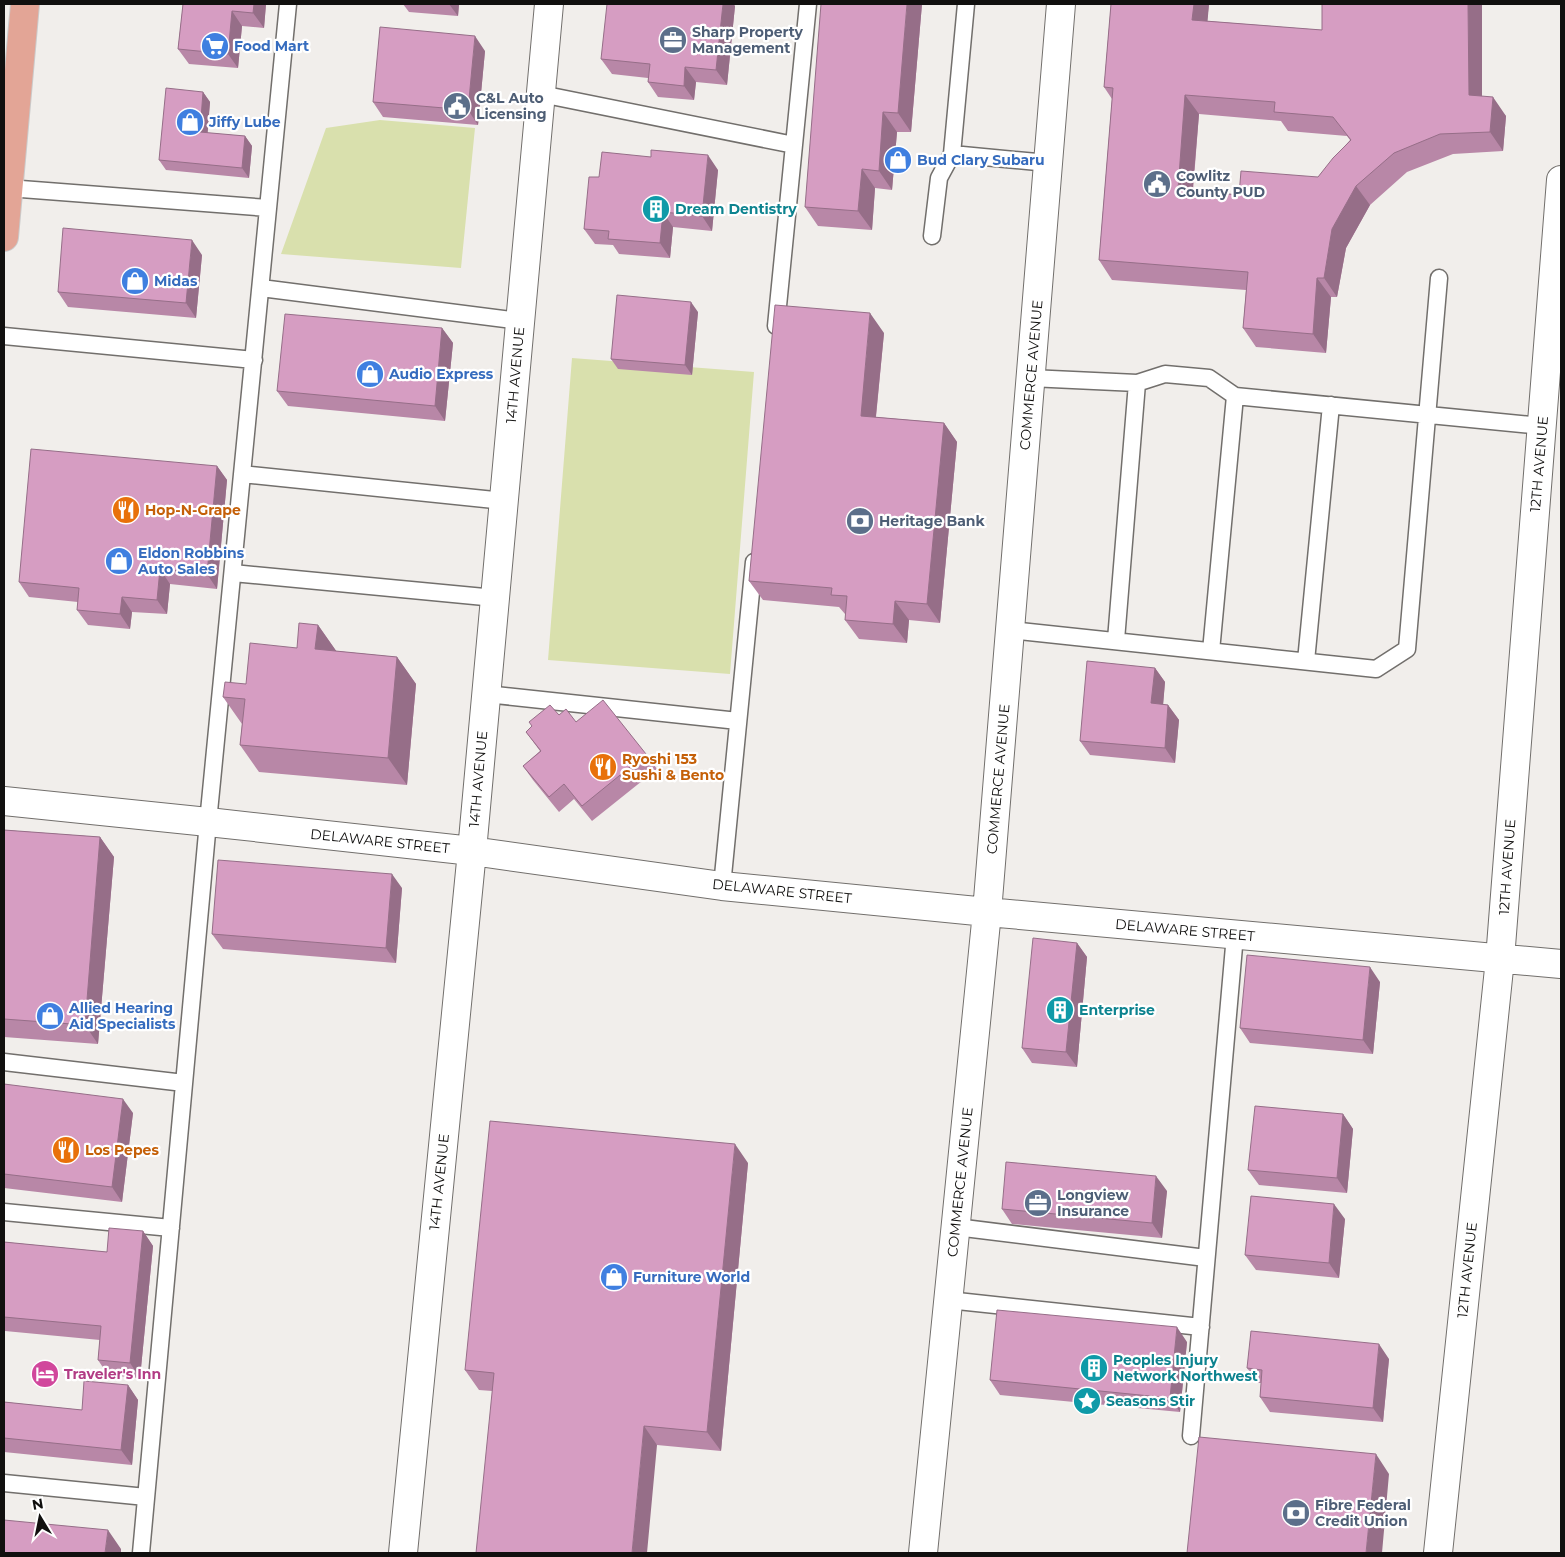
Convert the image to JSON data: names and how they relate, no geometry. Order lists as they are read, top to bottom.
{
  "streets": {
    "street": [
      "14TH AVENUE",
      "COMMERCE AVENUE",
      "12TH AVENUE",
      "DELAWARE STREET"
    ]
  },
  "crossings": [
    ["14TH AVENUE", "DELAWARE STREET"],
    ["COMMERCE AVENUE", "DELAWARE STREET"],
    ["12TH AVENUE", "DELAWARE STREET"]
  ],
  "places": {
    "office": ["Sharp Property Management", "Longview Insurance"],
    "supermarket": ["Food Mart"],
    "public building": ["C&L Auto Licensing", "Cowlitz County PUD"],
    "shop": [
      "Jiffy Lube",
      "Bud Clary Subaru",
      "Midas",
      "Audio Express",
      "Eldon Robbins Auto Sales",
      "Allied Hearing Aid Specialists",
      "Furniture World"
    ],
    "building": ["Dream Dentistry", "Enterprise", "Peoples Injury Network Northwest"],
    "restaurant": ["Hop-N-Grape", "Ryoshi 153 Sushi & Bento", "Los Pepes"],
    "bank": ["Heritage Bank", "Fibre Federal Credit Union"],
    "hotel": ["Traveler's Inn"],
    "place": ["Seasons Stir"]
  },
  "north": "top"
}
